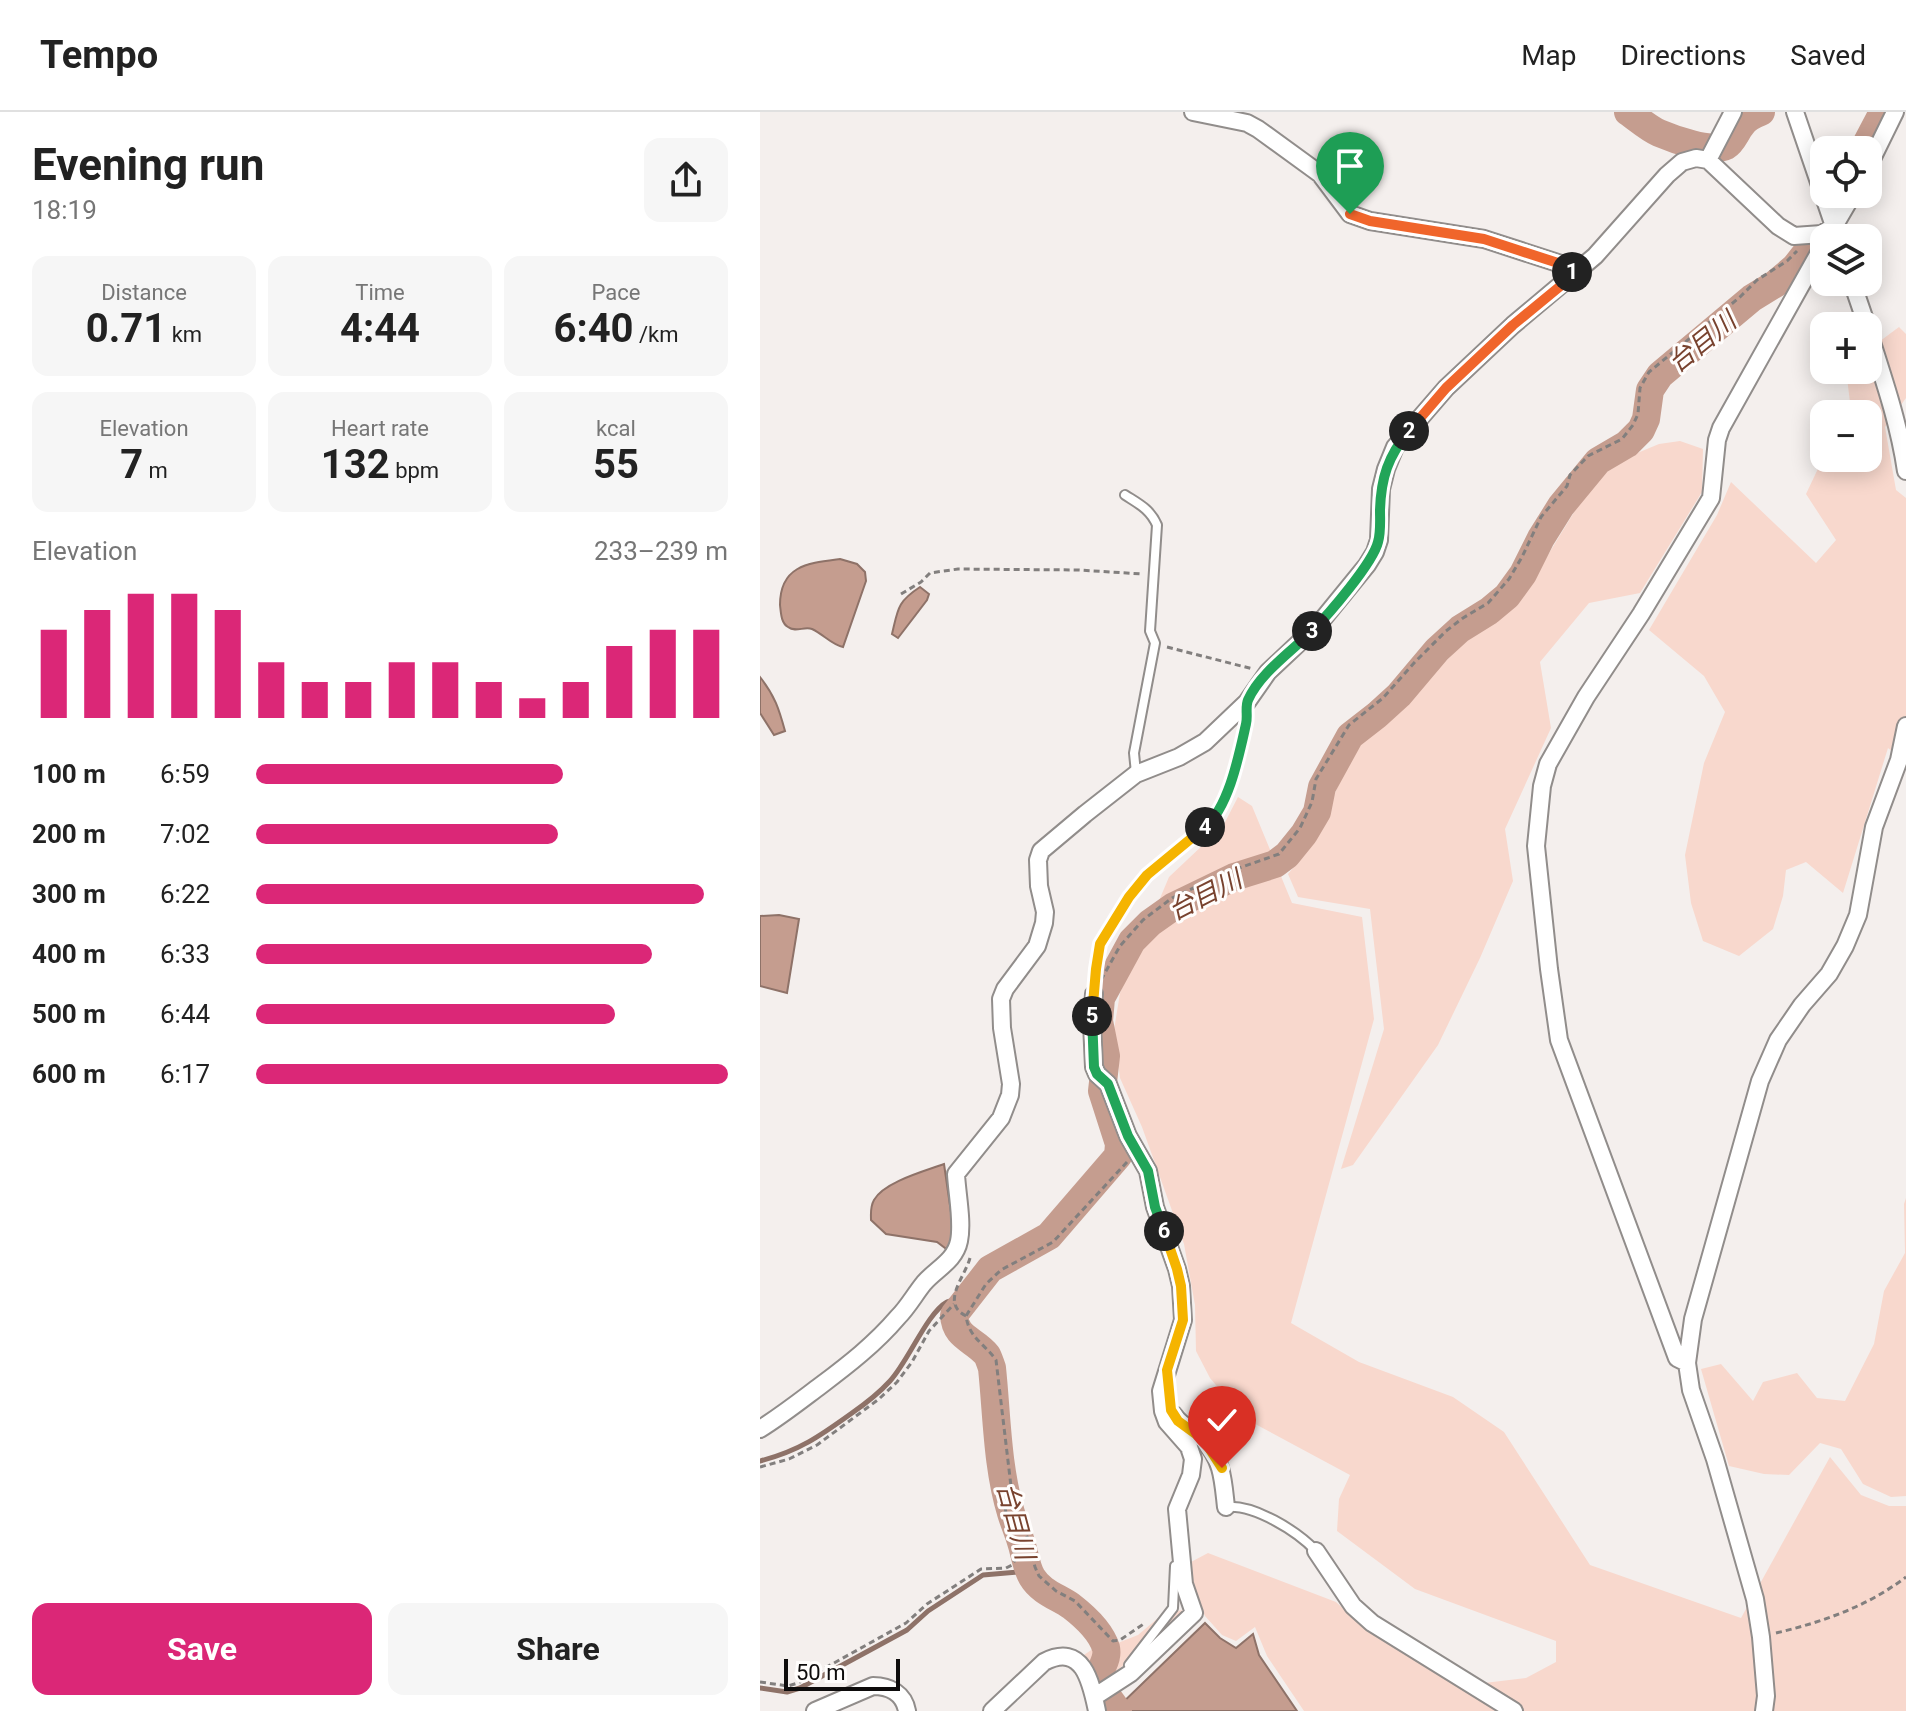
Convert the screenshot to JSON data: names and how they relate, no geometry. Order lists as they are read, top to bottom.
{
  "water": ["台目川"],
  "scale_bar": "50 m",
  "page": {
    "header": "Tempo",
    "nav": ["Map", "Directions", "Saved"],
    "heading": ["Evening run", "18:19"],
    "map_buttons": ["+", "−"],
    "stats": [
      ["Distance", "0.71 km"],
      ["Time", "4:44"],
      ["Pace", "6:40 /km"],
      ["Elevation", "7 m"],
      ["Heart rate", "132 bpm"],
      ["kcal", "55"]
    ],
    "pins": [
      "1",
      "2",
      "3",
      "4",
      "5",
      "6"
    ],
    "chart": ["Elevation", "233–239 m"],
    "list": [
      {
        "name": "100 m",
        "note": "6:59"
      },
      {
        "name": "200 m",
        "note": "7:02"
      },
      {
        "name": "300 m",
        "note": "6:22"
      },
      {
        "name": "400 m",
        "note": "6:33"
      },
      {
        "name": "500 m",
        "note": "6:44"
      },
      {
        "name": "600 m",
        "note": "6:17"
      }
    ],
    "buttons": ["Save", "Share"],
    "scale": "50 m"
  }
}
